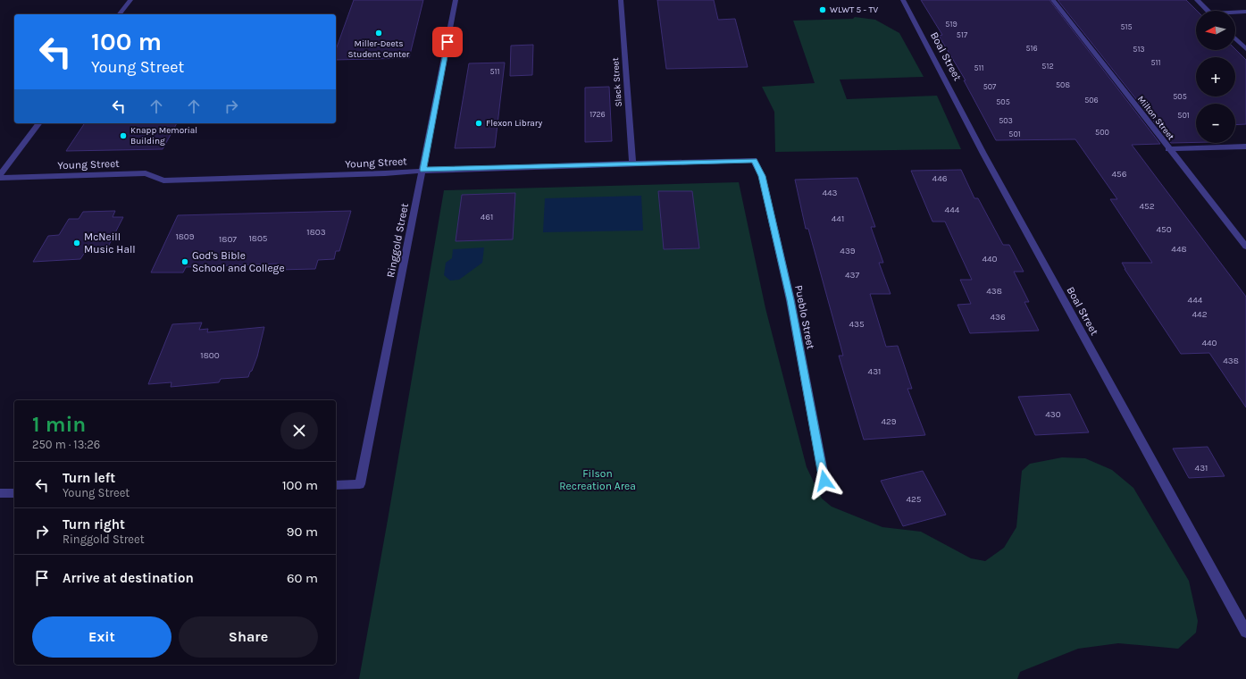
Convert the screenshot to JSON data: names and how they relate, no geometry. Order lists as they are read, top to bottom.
{
  "streets": {
    "street": [
      "Boal Street",
      "Slack Street",
      "Milton Street",
      "Young Street",
      "Ringgold Street",
      "Pueblo Street"
    ]
  },
  "crossings": [
    ["Slack Street", "Young Street"],
    ["Young Street", "Ringgold Street"],
    ["Young Street", "Pueblo Street"]
  ],
  "parks": ["Filson Recreation Area"],
  "places": [
    "WLWT 5 - TV",
    "Miller-Deets Student Center",
    "Flexon Library",
    "Knapp Memorial Building",
    "McNeill Music Hall",
    "God's Bible School and College"
  ],
  "house_numbers": [
    "519",
    "515",
    "517",
    "516",
    "513",
    "511",
    "512",
    "511",
    "511",
    "508",
    "507",
    "505",
    "506",
    "505",
    "1726",
    "501",
    "503",
    "500",
    "501",
    "456",
    "446",
    "443",
    "452",
    "444",
    "461",
    "441",
    "450",
    "1803",
    "1809",
    "1805",
    "1807",
    "448",
    "439",
    "440",
    "437",
    "438",
    "444",
    "442",
    "436",
    "435",
    "440",
    "1800",
    "438",
    "431",
    "430",
    "429",
    "431",
    "425"
  ],
  "north": "left",
  "page": {
    "map_buttons": ["+", "−"],
    "turn": ["100 m", "Young Street"],
    "heading": ["1 min", "250 m · 13:26"],
    "list": [
      {
        "name": "Turn left",
        "note": "Young Street",
        "value": "100 m"
      },
      {
        "name": "Turn right",
        "note": "Ringgold Street",
        "value": "90 m"
      },
      {
        "name": "Arrive at destination",
        "value": "60 m"
      }
    ],
    "buttons": ["Exit", "Share"]
  }
}
